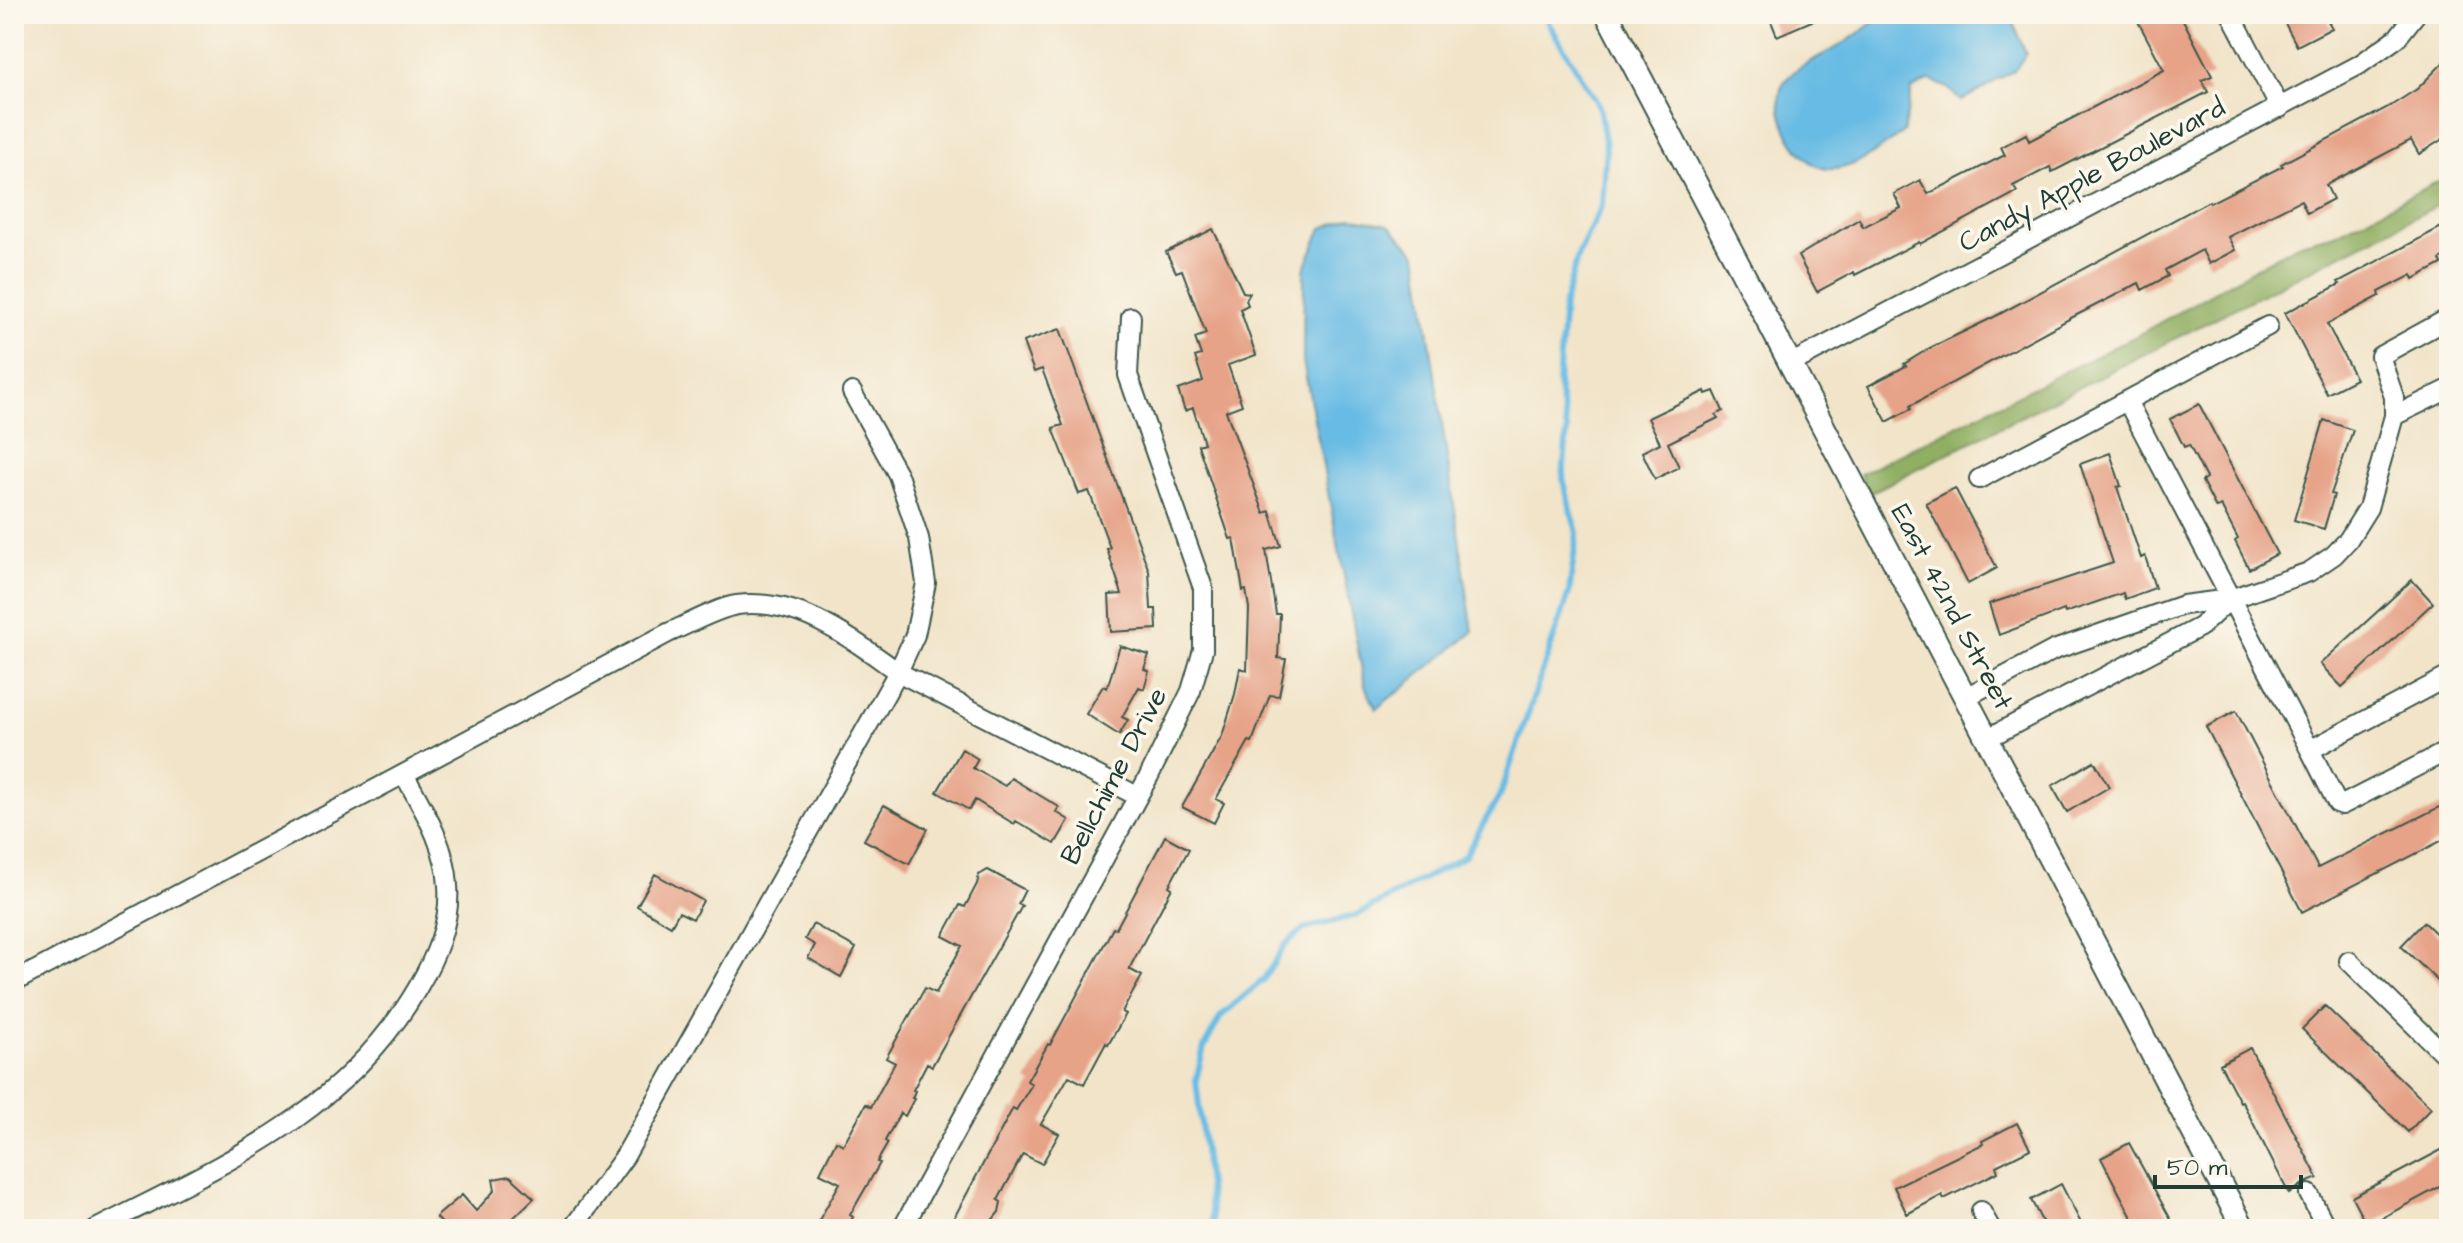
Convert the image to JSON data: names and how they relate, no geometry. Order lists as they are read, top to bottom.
{
  "streets": {
    "street": ["Candy Apple Boulevard", "East 42nd Street", "Bellchime Drive"]
  },
  "crossings": [
    ["Candy Apple Boulevard", "East 42nd Street"]
  ],
  "scale_bar": "50 m"
}
